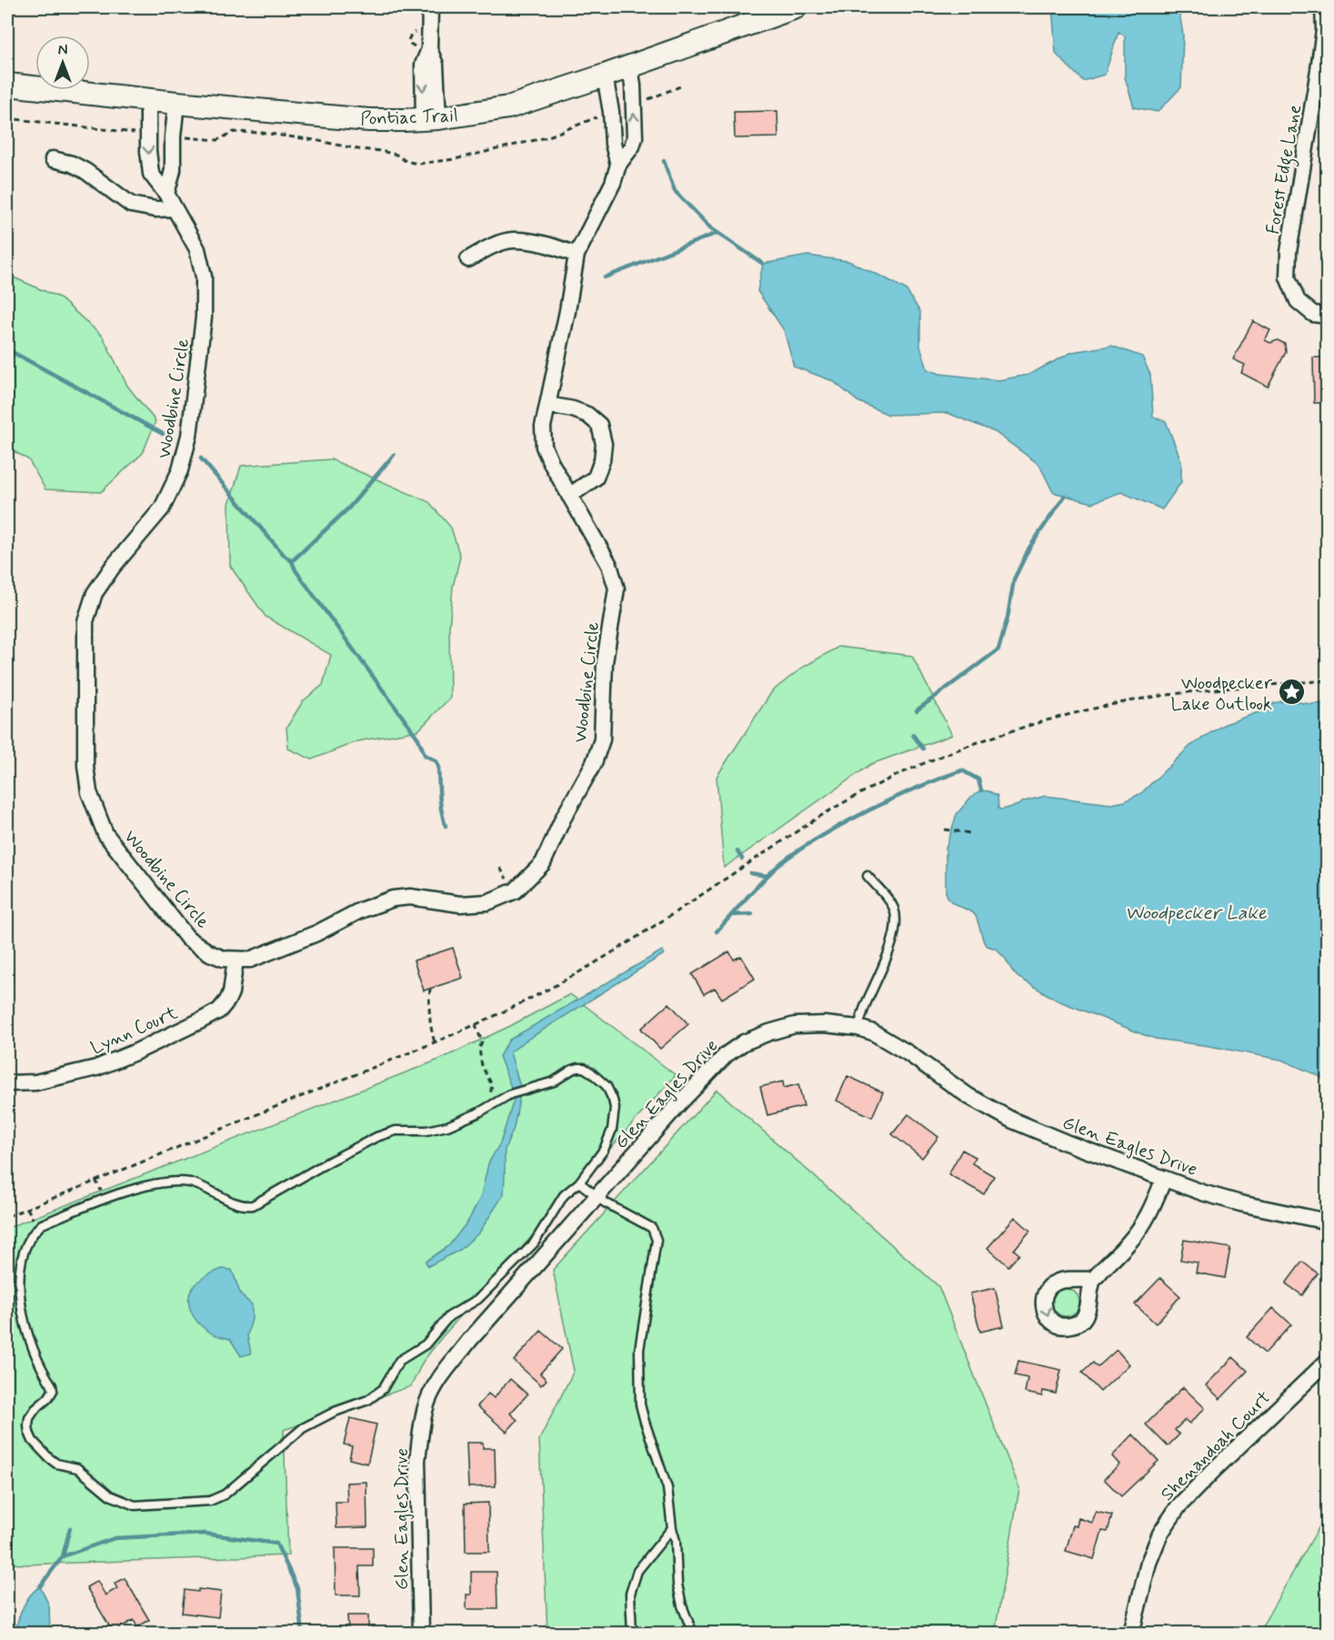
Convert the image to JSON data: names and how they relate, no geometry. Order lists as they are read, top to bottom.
{
  "streets": {
    "main road": ["Pontiac Trail"],
    "street": [
      "Forest Edge Lane",
      "Woodbine Circle",
      "Lynn Court",
      "Glen Eagles Drive",
      "Shenandoah Court"
    ]
  },
  "crossings": [
    ["Pontiac Trail", "Woodbine Circle"],
    ["Woodbine Circle", "Lynn Court"]
  ],
  "water": ["Woodpecker Lake"],
  "places": {
    "place": ["Woodpecker Lake Outlook"]
  },
  "north": "top"
}
